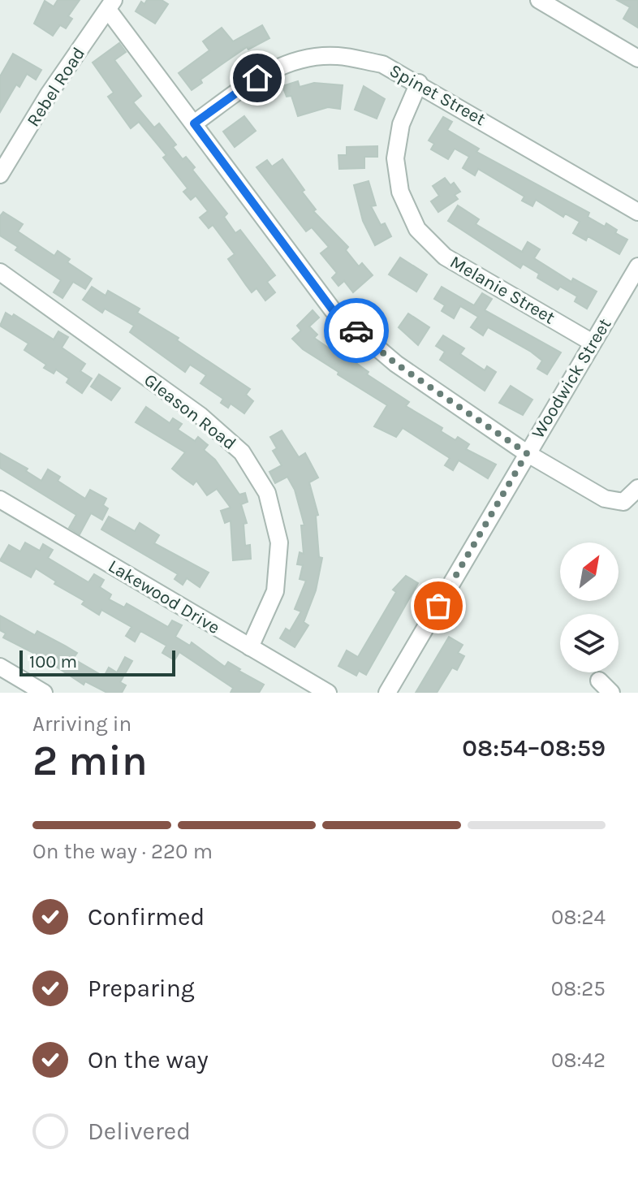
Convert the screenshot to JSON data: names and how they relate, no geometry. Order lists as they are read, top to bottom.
{
  "streets": {
    "street": [
      "Rebel Road",
      "Spinet Street",
      "Melanie Street",
      "Woodwick Street",
      "Gleason Road",
      "Lakewood Drive"
    ]
  },
  "crossings": [
    ["Spinet Street", "Melanie Street"],
    ["Melanie Street", "Woodwick Street"],
    ["Gleason Road", "Lakewood Drive"]
  ],
  "scale_bar": "100 m",
  "north": "top right",
  "page": {
    "scale": "100 m",
    "heading": ["2 min", "Arriving in", "08:54–08:59"],
    "bar": "On the way · 220 m",
    "list": [
      ["Confirmed", "08:24"],
      ["Preparing", "08:25"],
      ["On the way", "08:42"],
      "Delivered"
    ]
  }
}
